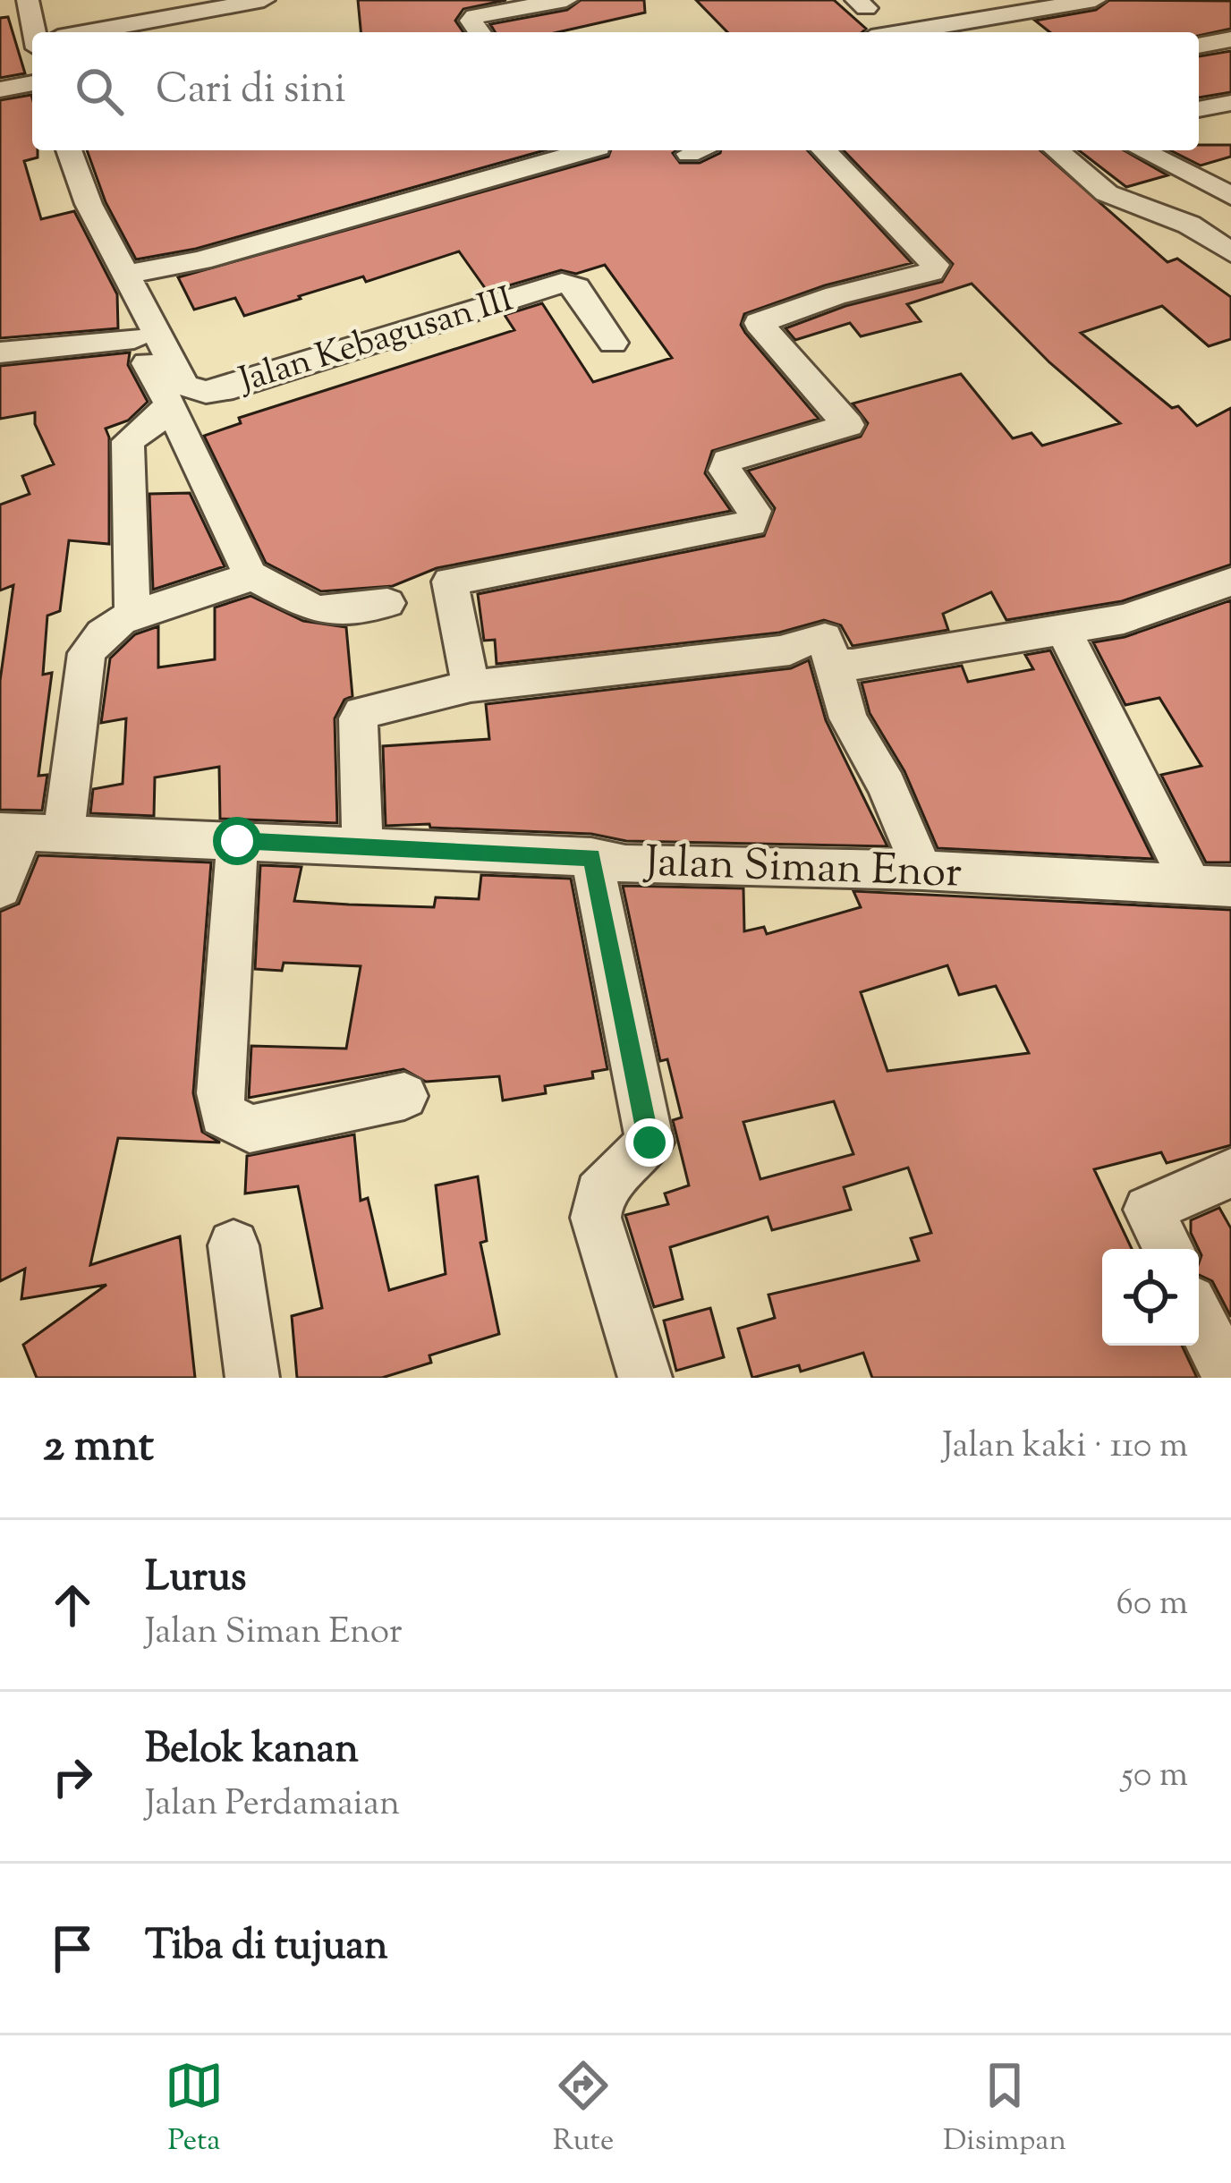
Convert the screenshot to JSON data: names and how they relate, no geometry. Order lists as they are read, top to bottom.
{
  "streets": {
    "street": ["Jalan Kebagusan III", "Jalan Siman Enor"]
  },
  "page": {
    "search": "Cari di sini",
    "heading": ["2 mnt", "Jalan kaki · 110 m"],
    "list": [
      ["Lurus", "Jalan Siman Enor", "60 m"],
      ["Belok kanan", "Jalan Perdamaian", "50 m"],
      "Tiba di tujuan"
    ],
    "nav": ["Peta", "Rute", "Disimpan"]
  }
}
